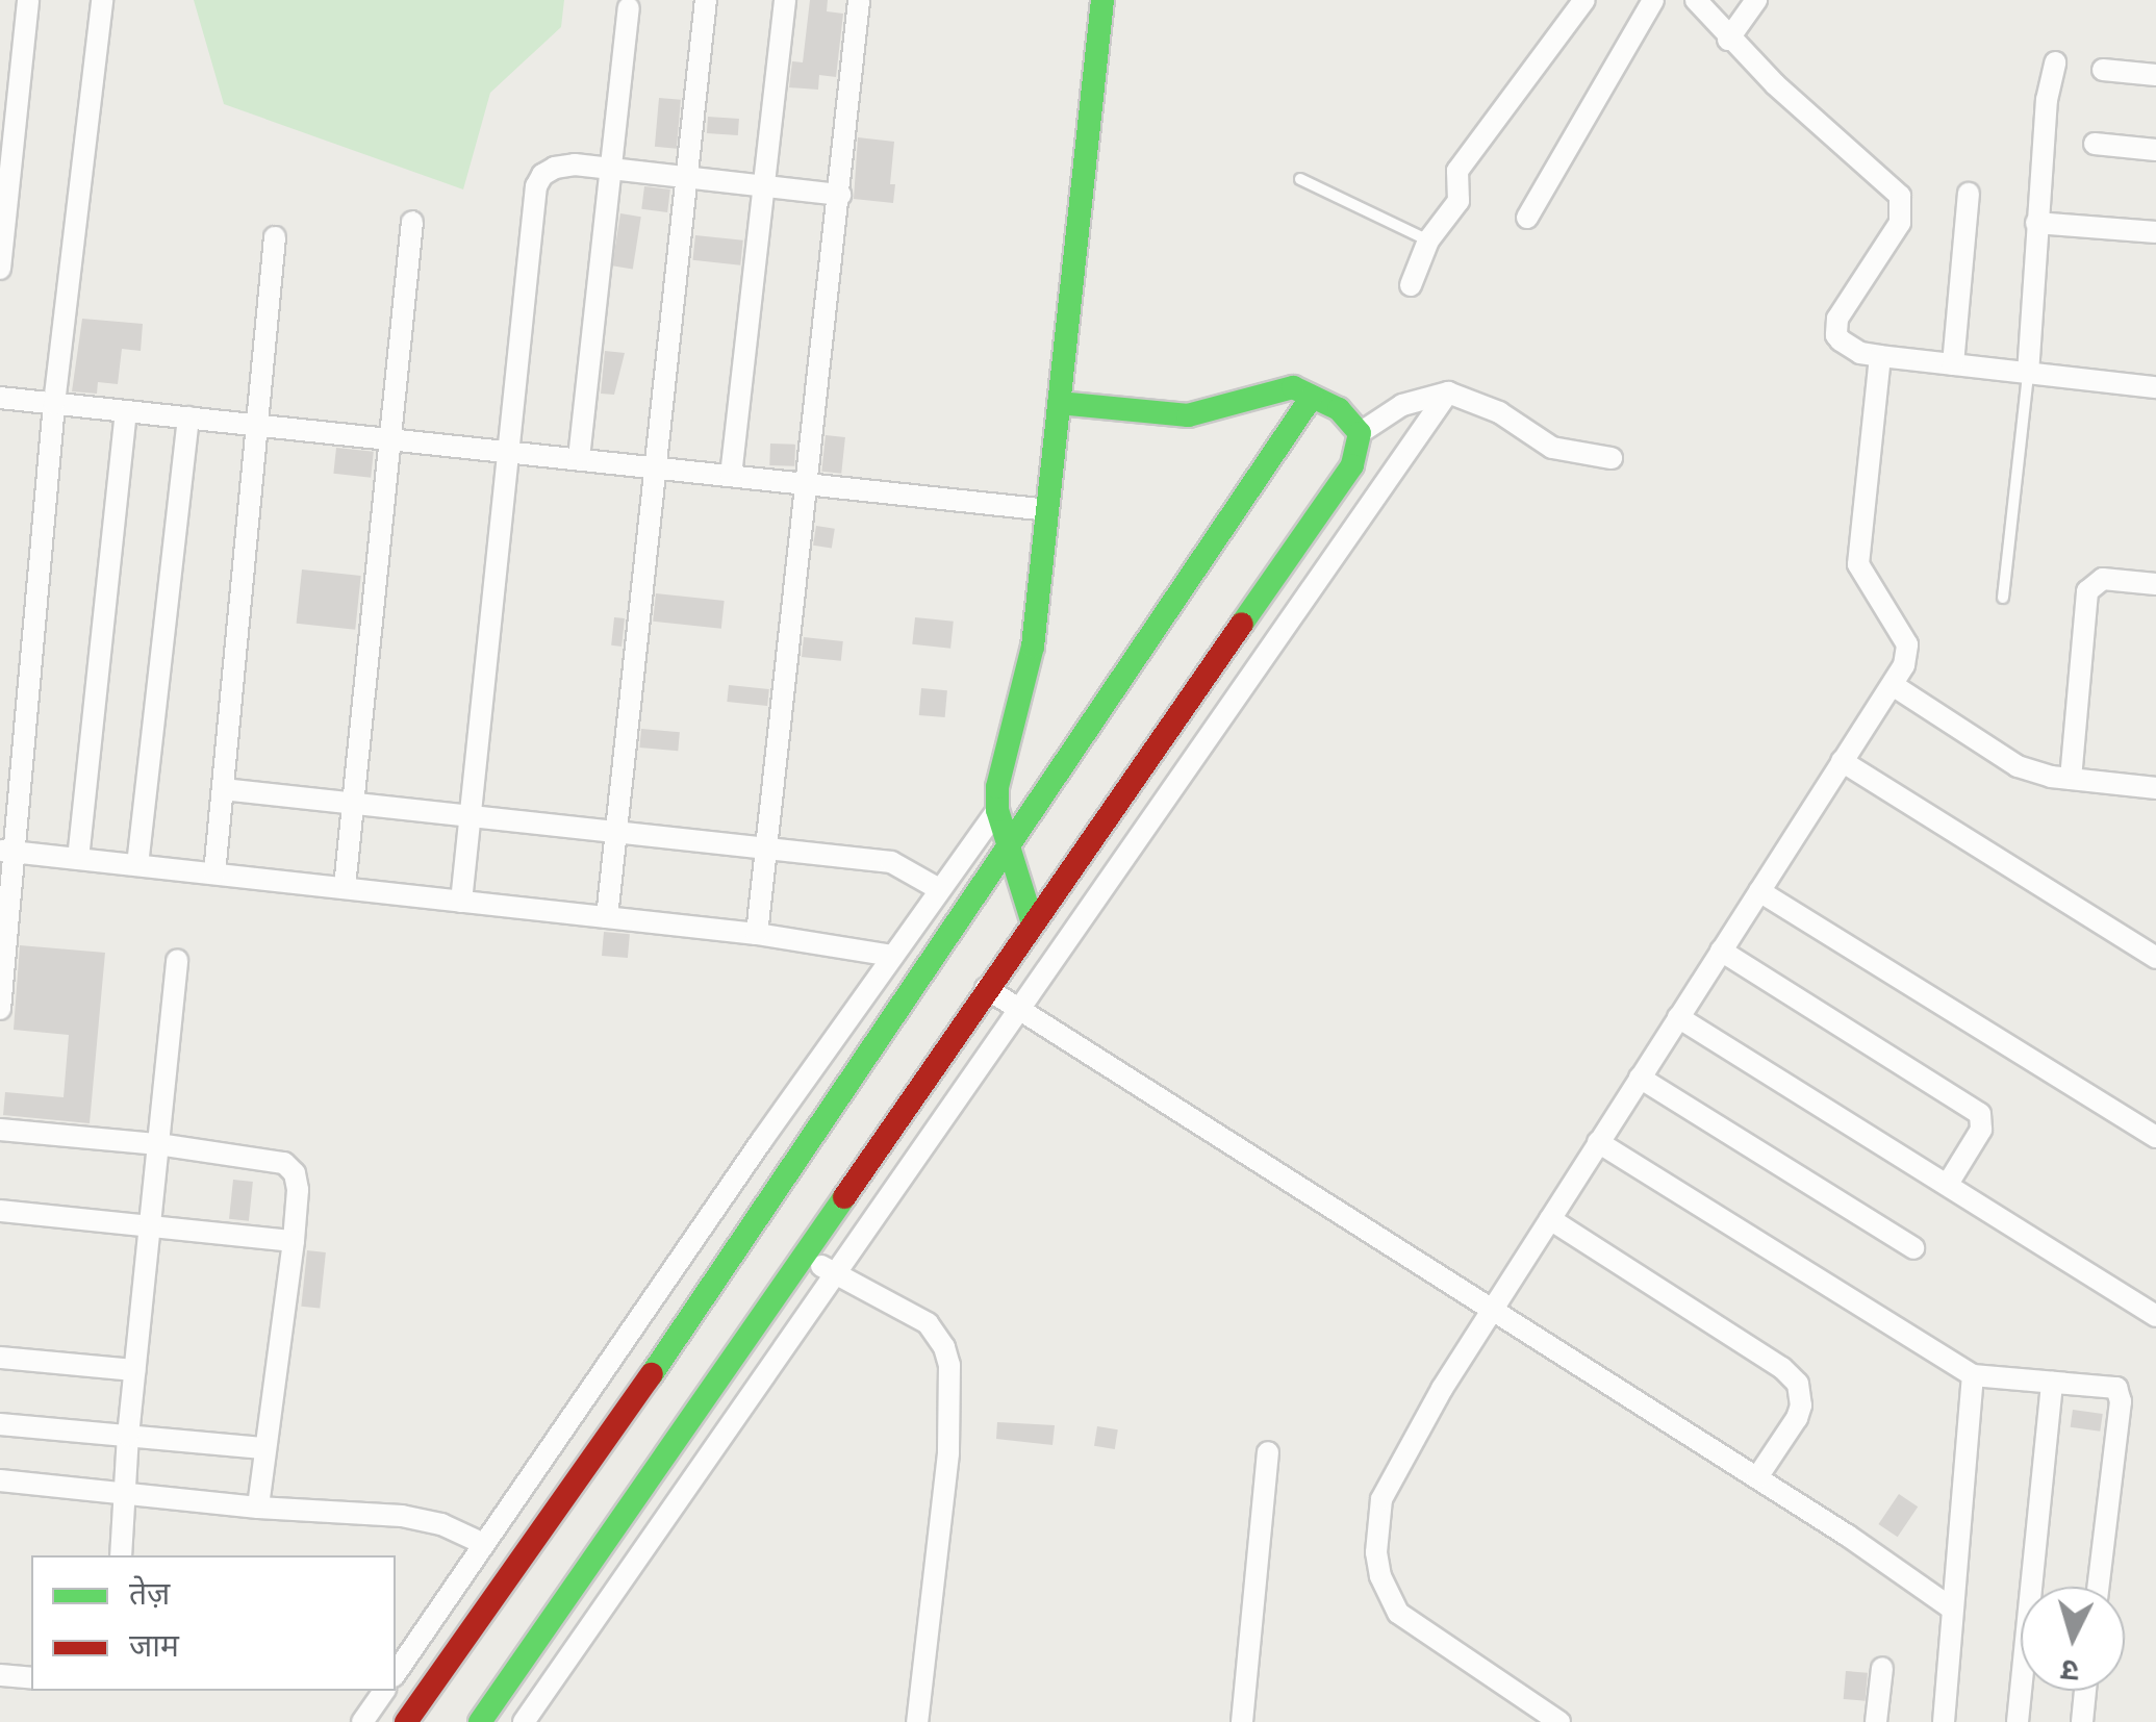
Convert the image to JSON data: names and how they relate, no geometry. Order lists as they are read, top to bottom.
{
  "legend": ["तेज़", "जाम"],
  "north": "bottom"
}
